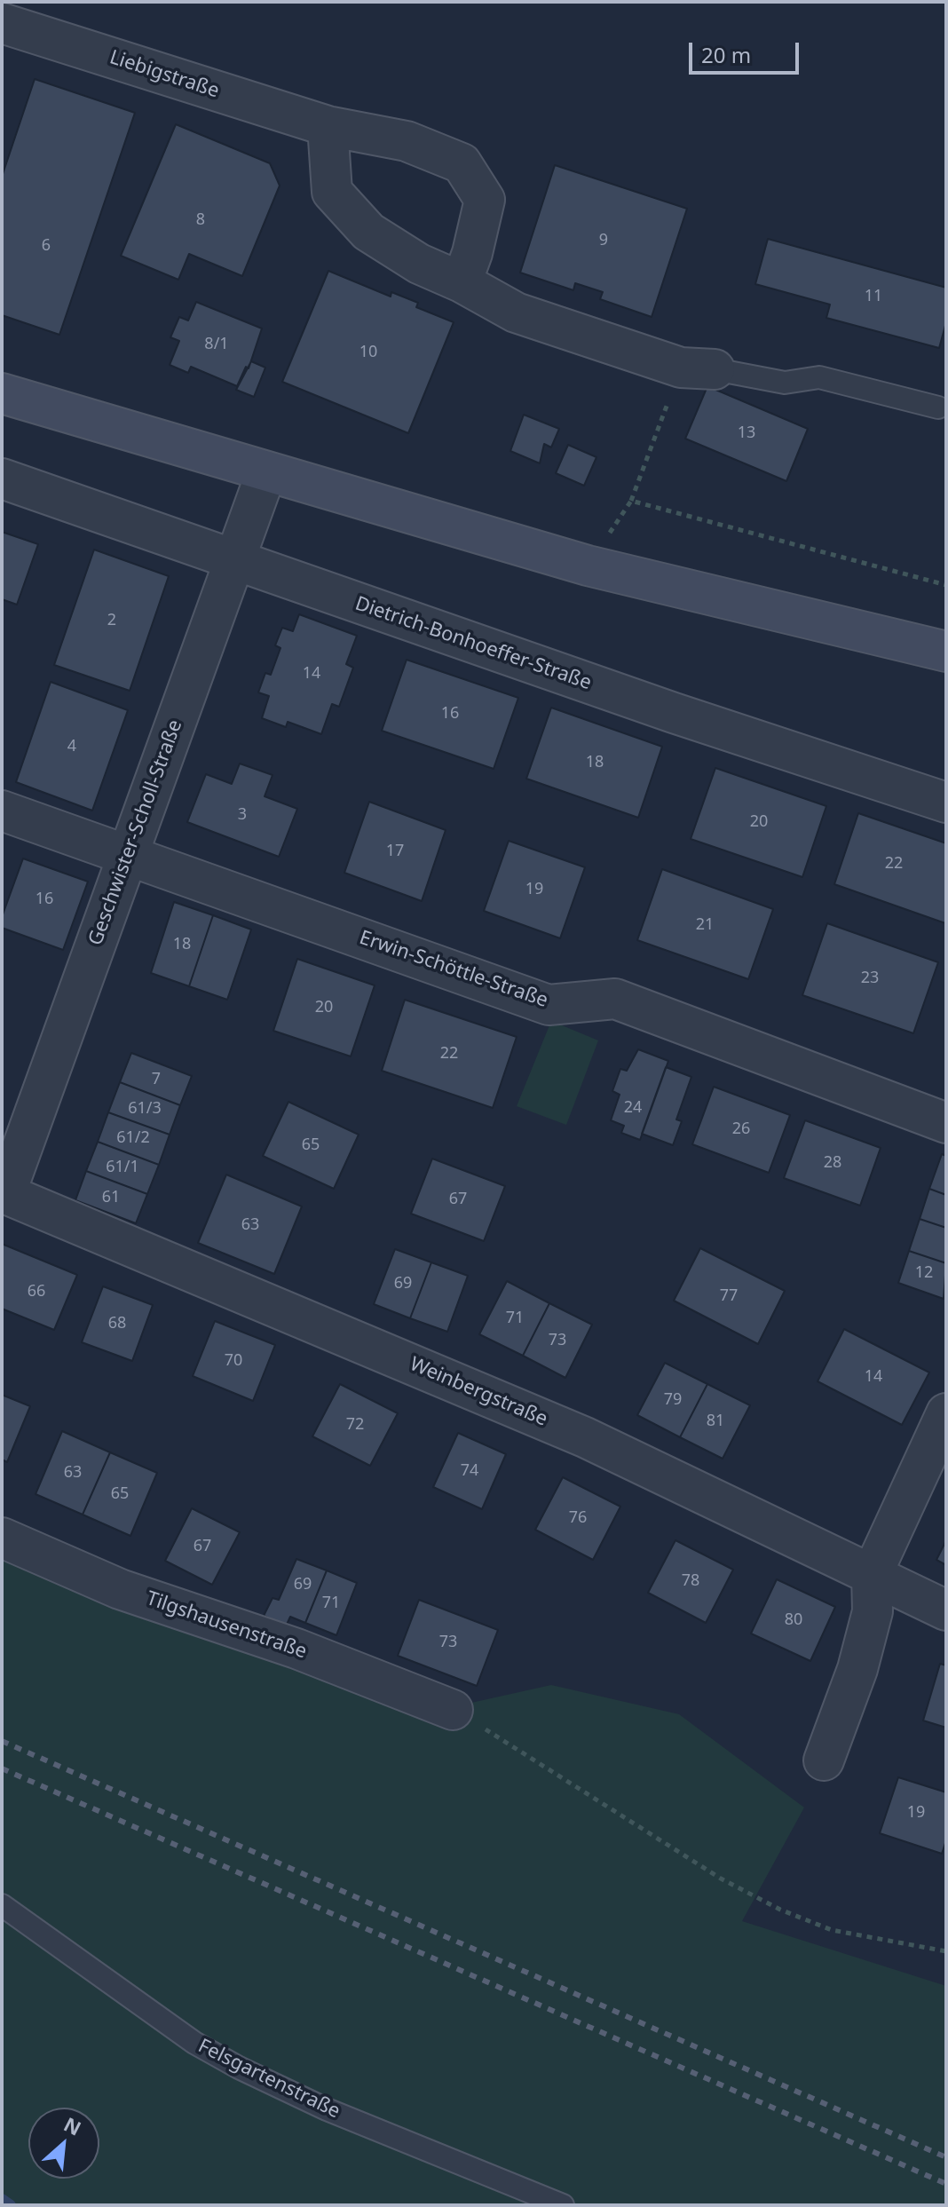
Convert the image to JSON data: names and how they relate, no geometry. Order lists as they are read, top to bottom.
{
  "streets": {
    "street": [
      "Liebigstraße",
      "Dietrich-Bonhoeffer-Straße",
      "Geschwister-Scholl-Straße",
      "Erwin-Schöttle-Straße",
      "Weinbergstraße",
      "Tilgshausenstraße"
    ],
    "lane": ["Felsgartenstraße"]
  },
  "crossings": [
    ["Dietrich-Bonhoeffer-Straße", "Geschwister-Scholl-Straße"],
    ["Geschwister-Scholl-Straße", "Erwin-Schöttle-Straße"],
    ["Geschwister-Scholl-Straße", "Weinbergstraße"]
  ],
  "house_numbers": [
    "8",
    "9",
    "6",
    "11",
    "8/1",
    "10",
    "13",
    "2",
    "14",
    "16",
    "4",
    "18",
    "3",
    "20",
    "17",
    "22",
    "19",
    "16",
    "21",
    "18",
    "23",
    "20",
    "22",
    "7",
    "24",
    "61/3",
    "26",
    "61/2",
    "65",
    "28",
    "61/1",
    "61",
    "67",
    "63",
    "12",
    "69",
    "66",
    "77",
    "71",
    "68",
    "73",
    "70",
    "14",
    "79",
    "81",
    "72",
    "74",
    "63",
    "65",
    "76",
    "67",
    "78",
    "69",
    "71",
    "80",
    "73",
    "19"
  ],
  "scale_bar": "20 m",
  "north": "top right"
}
